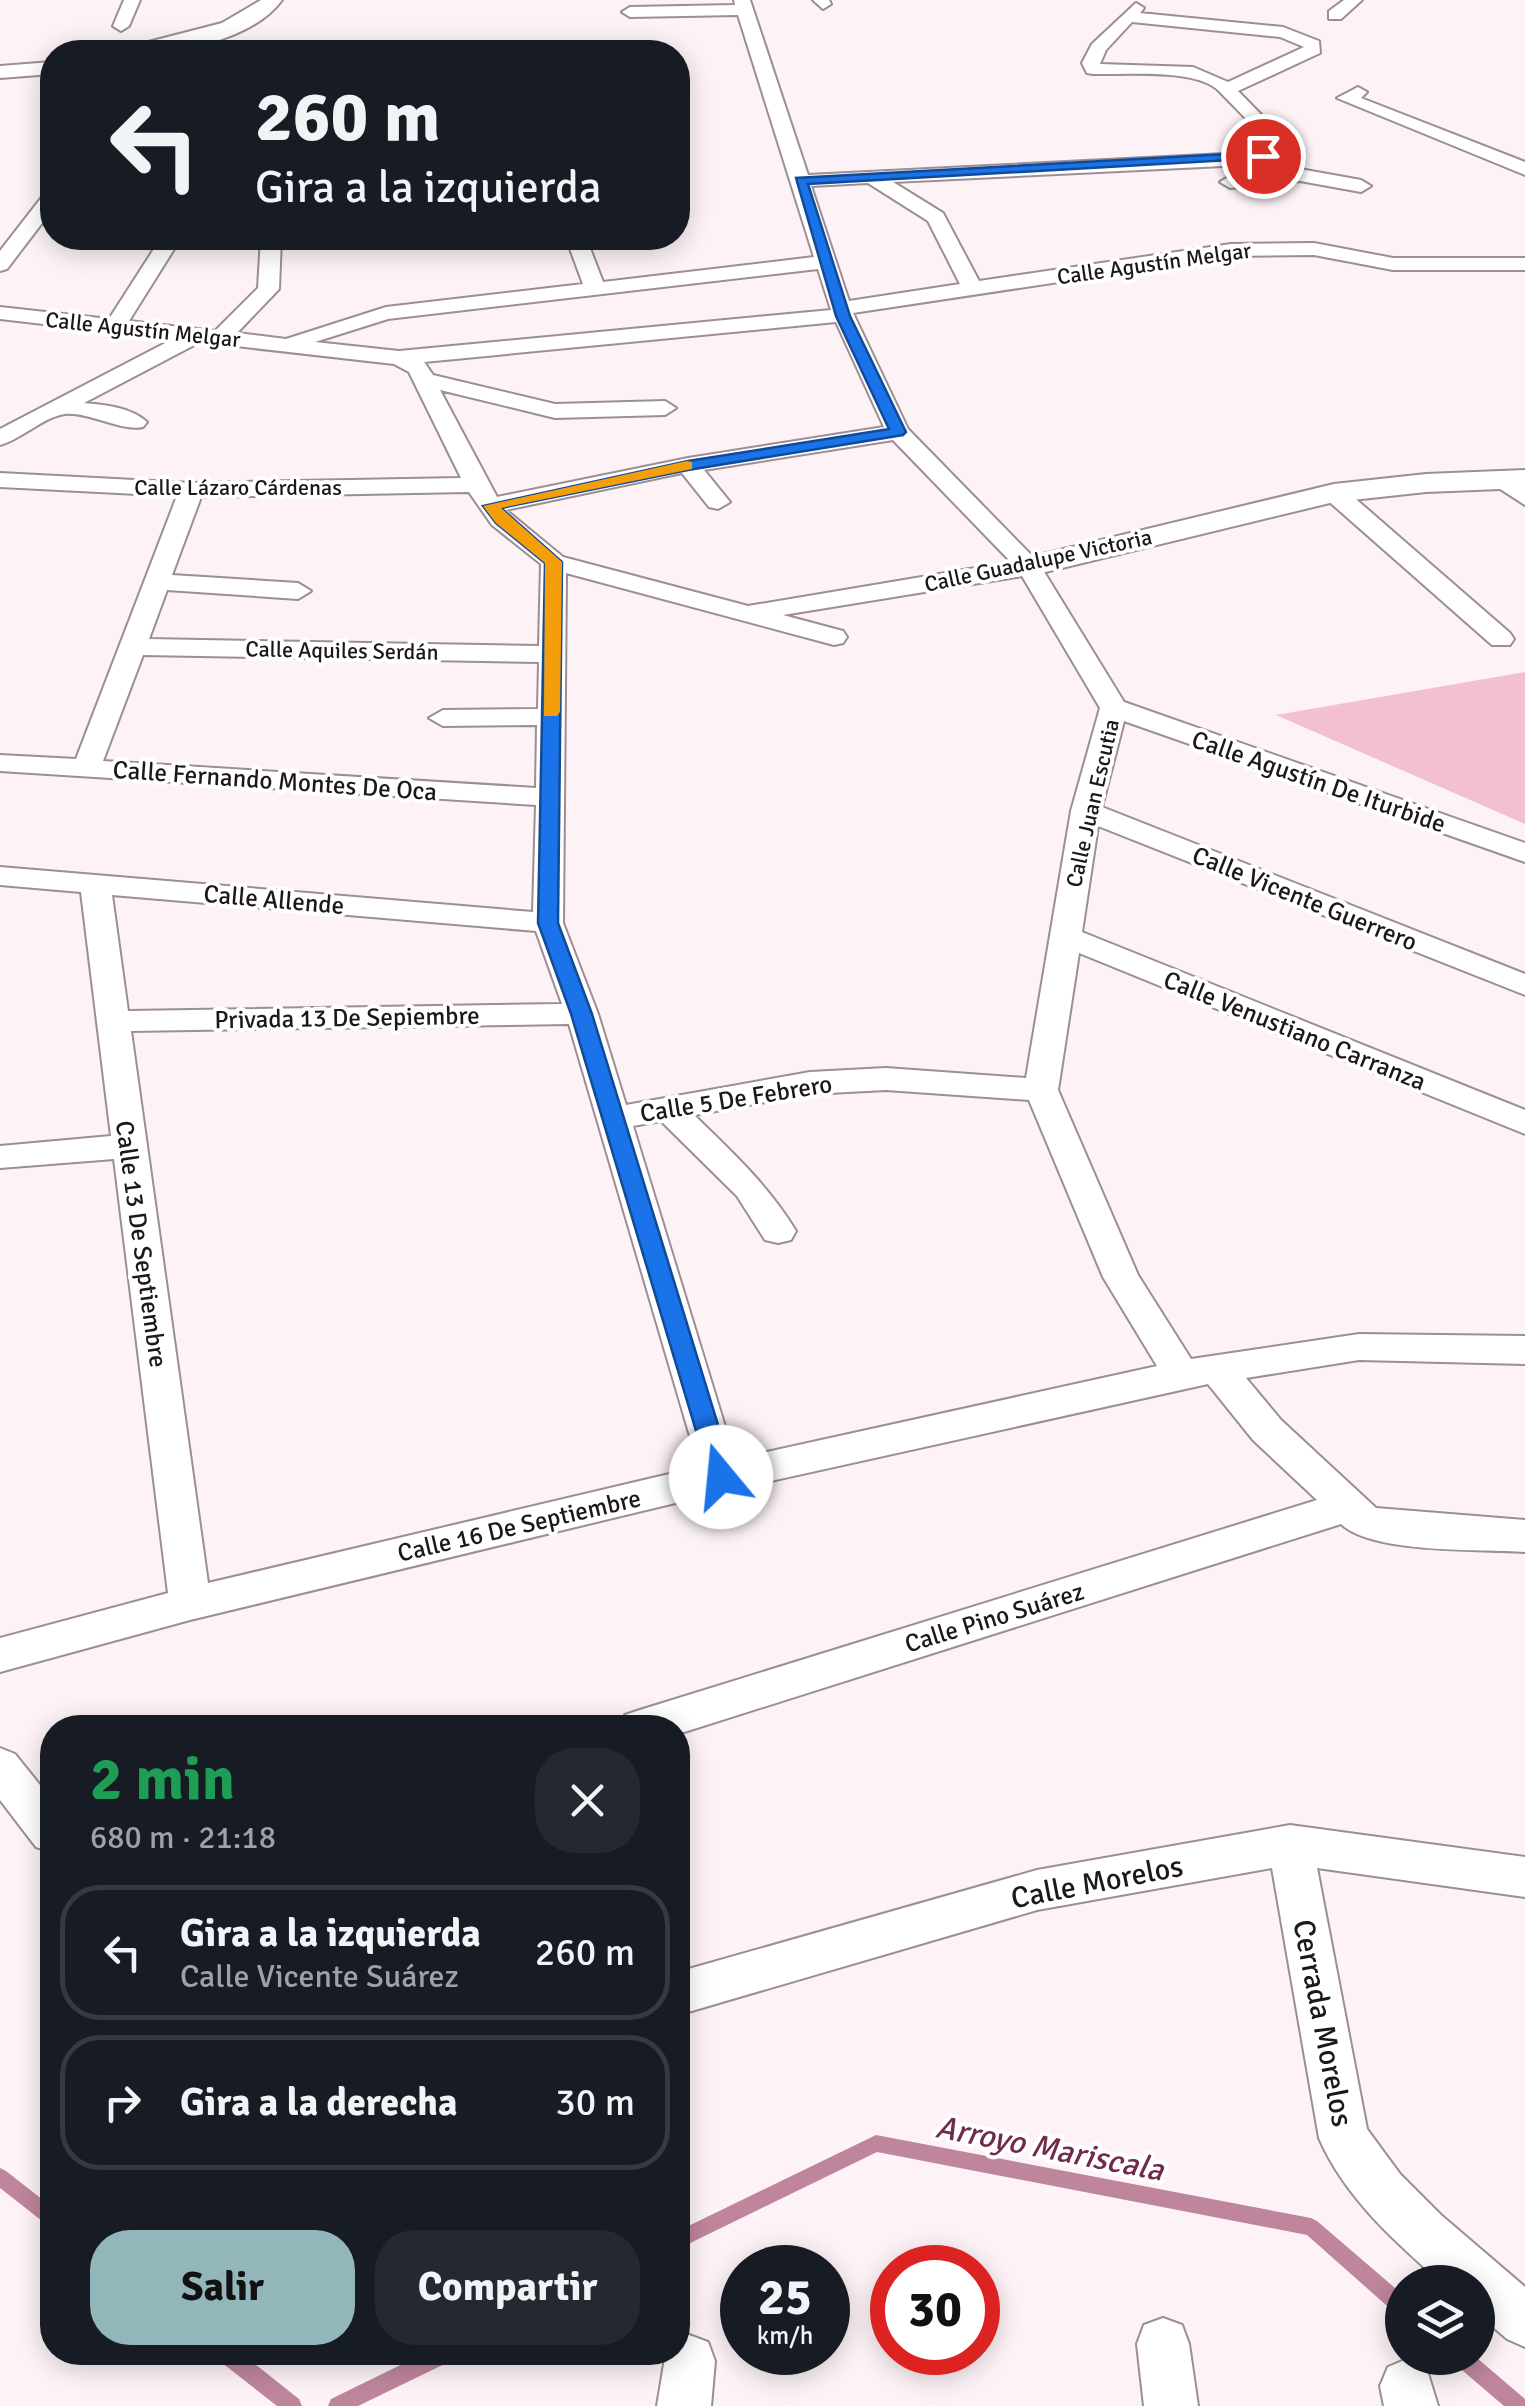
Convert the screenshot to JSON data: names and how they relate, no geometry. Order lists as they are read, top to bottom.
{
  "streets": {
    "street": [
      "Calle Agustín Melgar",
      "Calle Lázaro Cárdenas",
      "Calle Guadalupe Victoria",
      "Calle Aquiles Serdán",
      "Calle Fernando Montes De Oca",
      "Calle Agustín De Iturbide",
      "Calle Juan Escutia",
      "Calle Vicente Guerrero",
      "Calle Allende",
      "Privada 13 De Sepiembre",
      "Calle Venustiano Carranza",
      "Calle 5 De Febrero",
      "Calle 13 De Septiembre",
      "Calle 16 De Septiembre",
      "Calle Pino Suárez",
      "Calle Morelos",
      "Cerrada Morelos"
    ]
  },
  "crossings": [
    ["Calle Agustín Melgar", "Calle Juan Escutia"],
    ["Calle Guadalupe Victoria", "Calle Juan Escutia"],
    ["Calle Agustín De Iturbide", "Calle Juan Escutia"],
    ["Calle Juan Escutia", "Calle Vicente Guerrero"],
    ["Calle Juan Escutia", "Calle Venustiano Carranza"],
    ["Calle Juan Escutia", "Calle 5 De Febrero"],
    ["Calle Allende", "Calle 13 De Septiembre"],
    ["Privada 13 De Sepiembre", "Calle 13 De Septiembre"],
    ["Calle 13 De Septiembre", "Calle 16 De Septiembre"],
    ["Calle Morelos", "Cerrada Morelos"]
  ],
  "water": ["Arroyo Mariscala"],
  "page": {
    "turn": ["260 m", "Gira a la izquierda"],
    "heading": ["2 min", "680 m · 21:18"],
    "list": [
      {
        "name": "Gira a la izquierda",
        "note": "Calle Vicente Suárez",
        "value": "260 m"
      },
      {
        "name": "Gira a la derecha",
        "value": "30 m"
      }
    ],
    "buttons": ["Salir", "Compartir"],
    "speed": "25 km/h",
    "limit": "30"
  }
}
